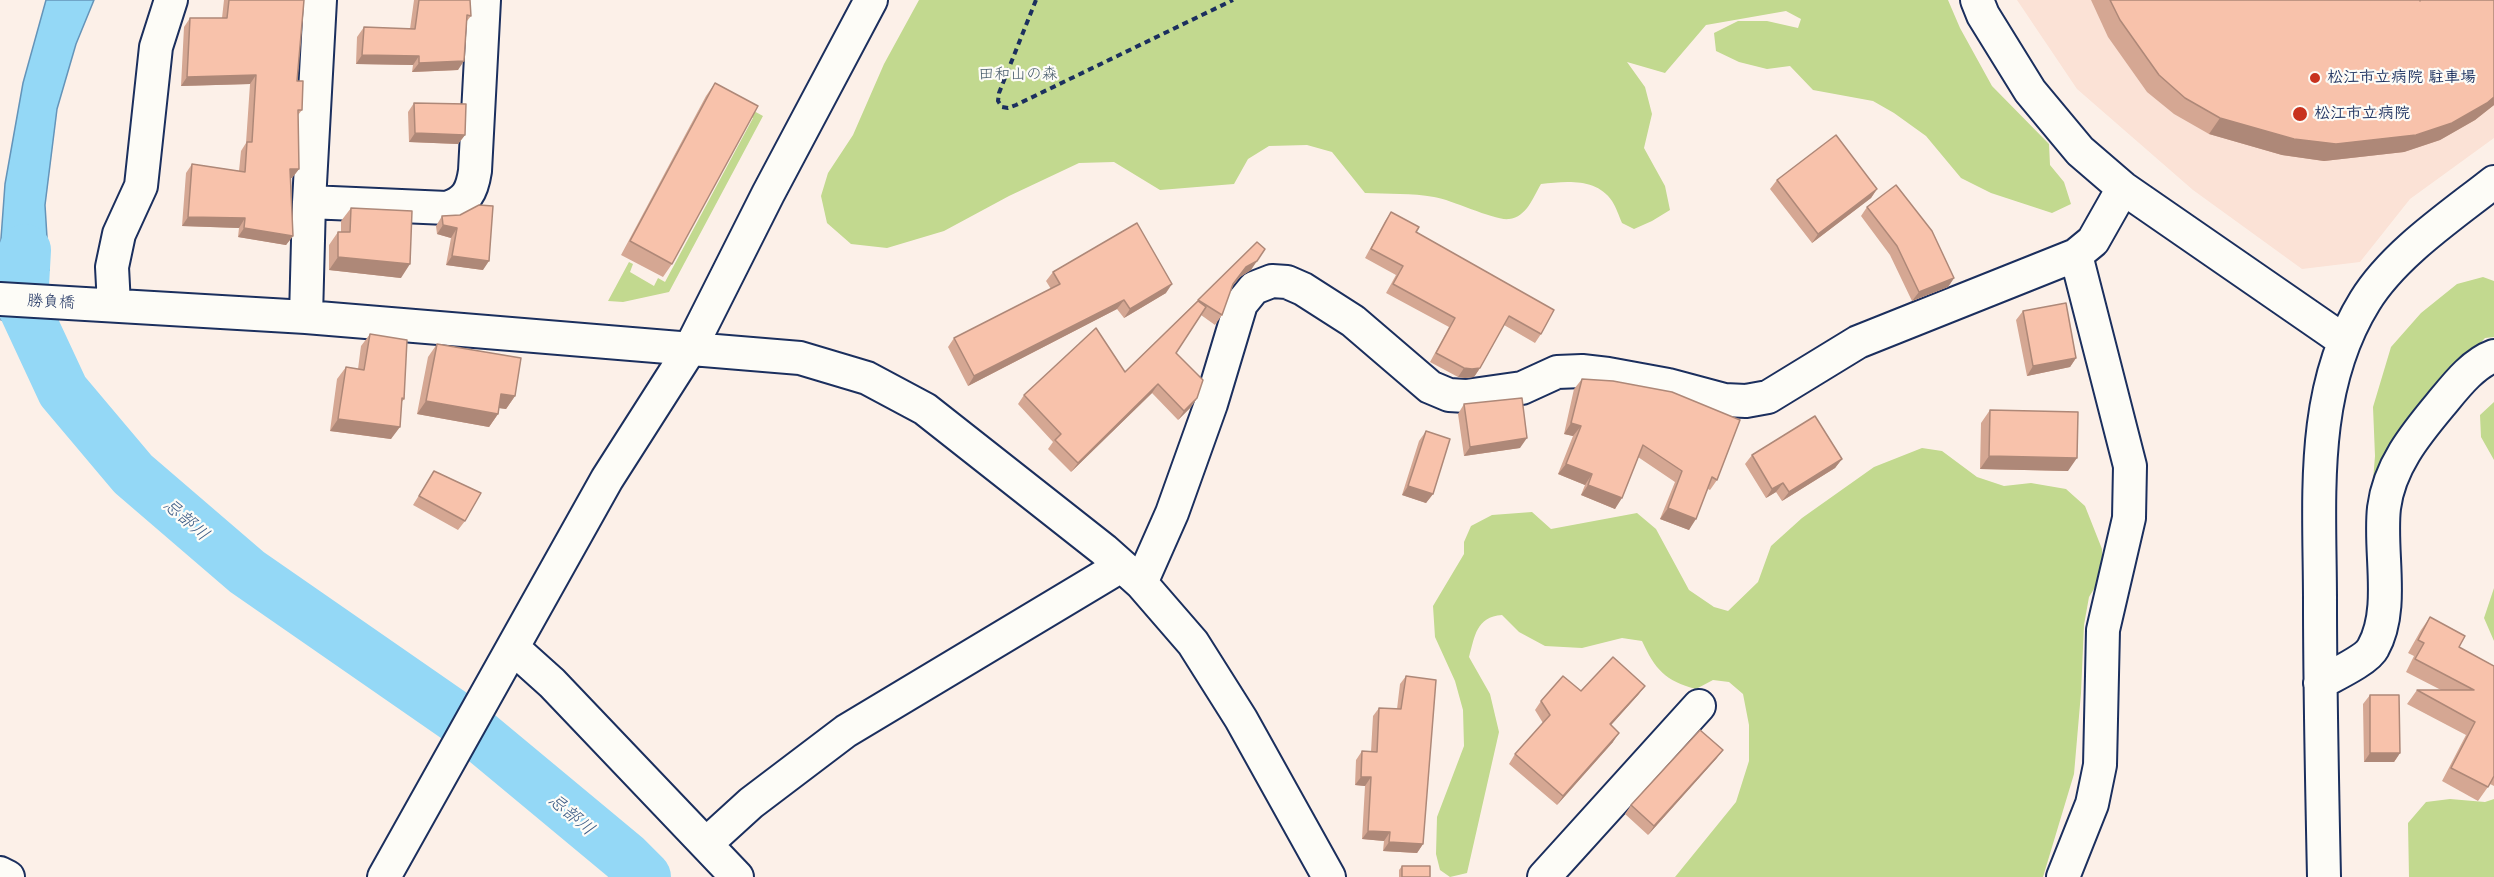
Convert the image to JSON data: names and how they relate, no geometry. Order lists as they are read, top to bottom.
{
  "streets": {
    "street": ["勝負橋"]
  },
  "water": ["忌部川"],
  "parks": ["田和山の森"],
  "places": ["松江市立病院 駐車場", "松江市立病院"]
}
